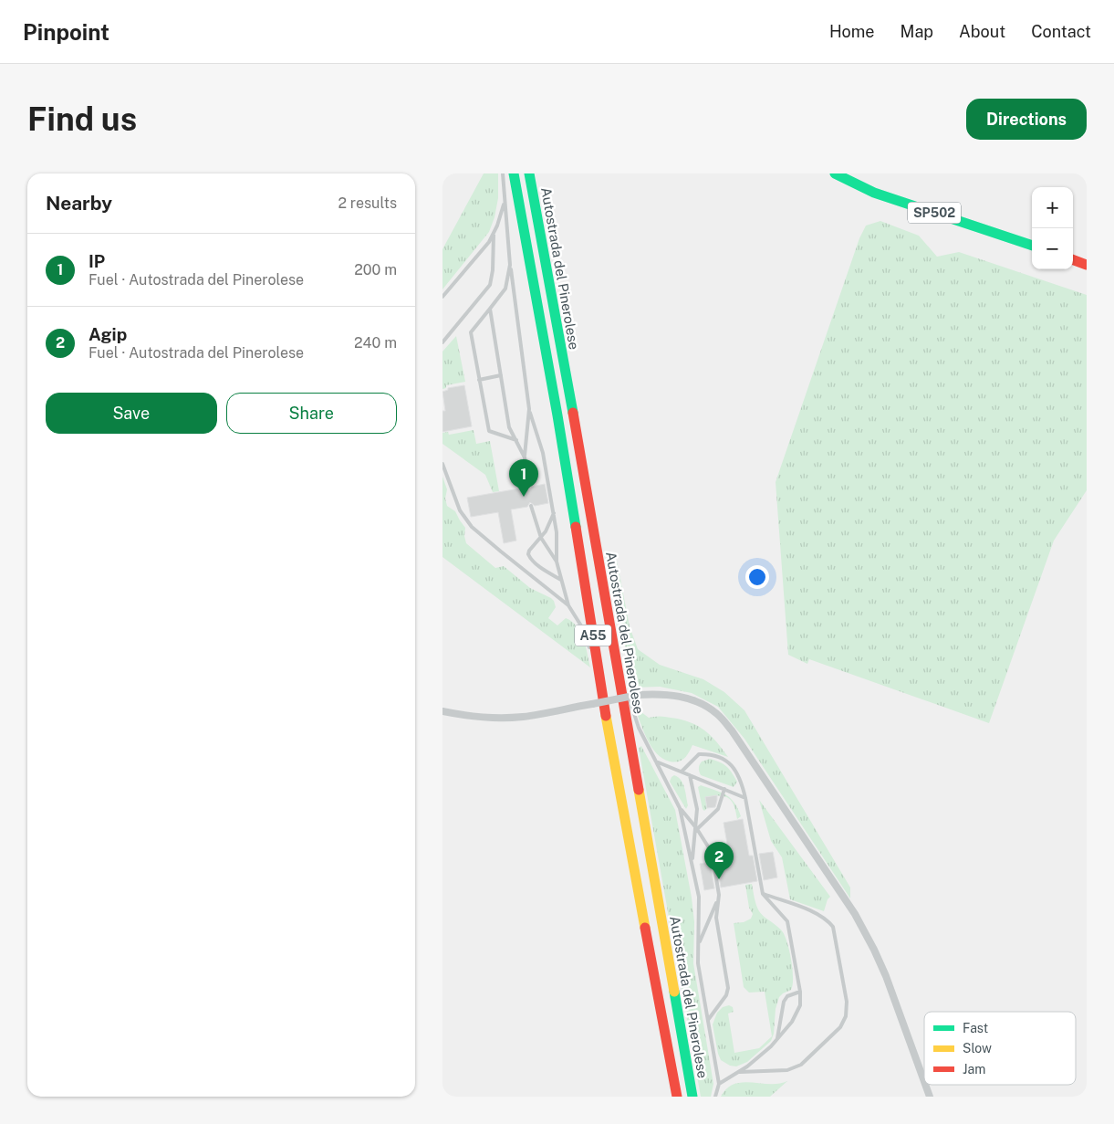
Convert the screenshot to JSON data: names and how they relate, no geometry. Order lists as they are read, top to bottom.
{
  "streets": {
    "main road": ["SP502", "Autostrada del Pinerolese", "A55"]
  },
  "legend": ["Fast", "Slow", "Jam"],
  "page": {
    "header": "Pinpoint",
    "nav": [
      "Home",
      "Map",
      "About",
      "Contact"
    ],
    "buttons": [
      "Directions",
      ["Save", "Share"]
    ],
    "title": "Find us",
    "heading": ["Nearby", "2 results"],
    "map_buttons": ["+", "−"],
    "list": [
      {
        "mark": "1",
        "name": "IP",
        "note": "Fuel · Autostrada del Pinerolese",
        "value": "200 m"
      },
      {
        "mark": "2",
        "name": "Agip",
        "note": "Fuel · Autostrada del Pinerolese",
        "value": "240 m"
      }
    ],
    "pins": ["1", "2"]
  }
}
